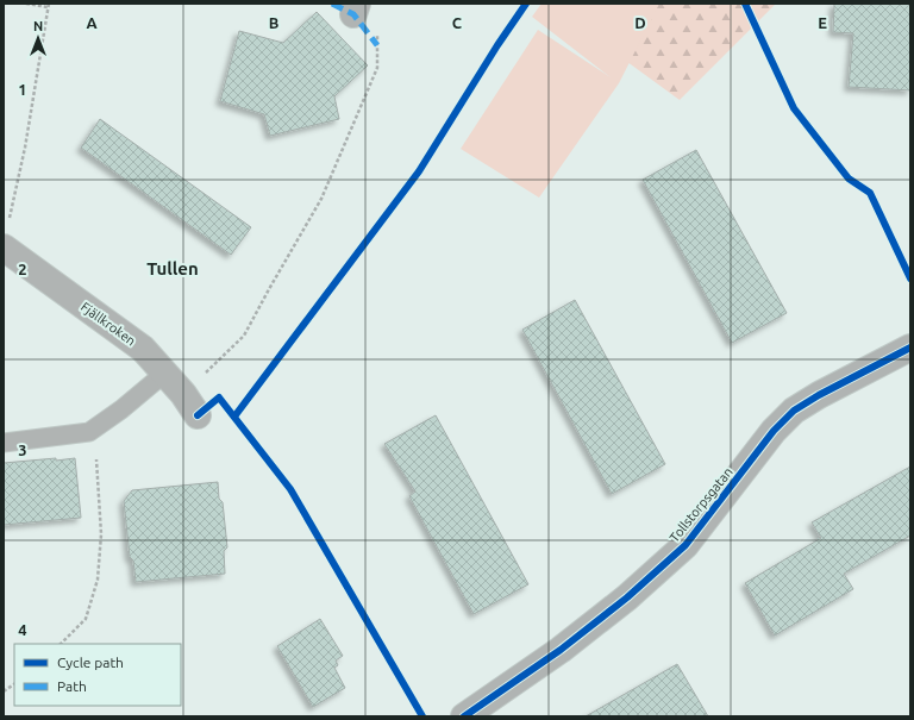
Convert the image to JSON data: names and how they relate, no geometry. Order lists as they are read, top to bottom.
{
  "streets": {
    "street": ["Fjällkroken", "Tollstorpsgatan"]
  },
  "districts": ["Tullen"],
  "legend": ["Cycle path", "Path"],
  "north": "top",
  "grid": {
    "columns": [
      "A",
      "B",
      "C",
      "D",
      "E"
    ],
    "rows": [
      "1",
      "2",
      "3",
      "4"
    ]
  }
}
